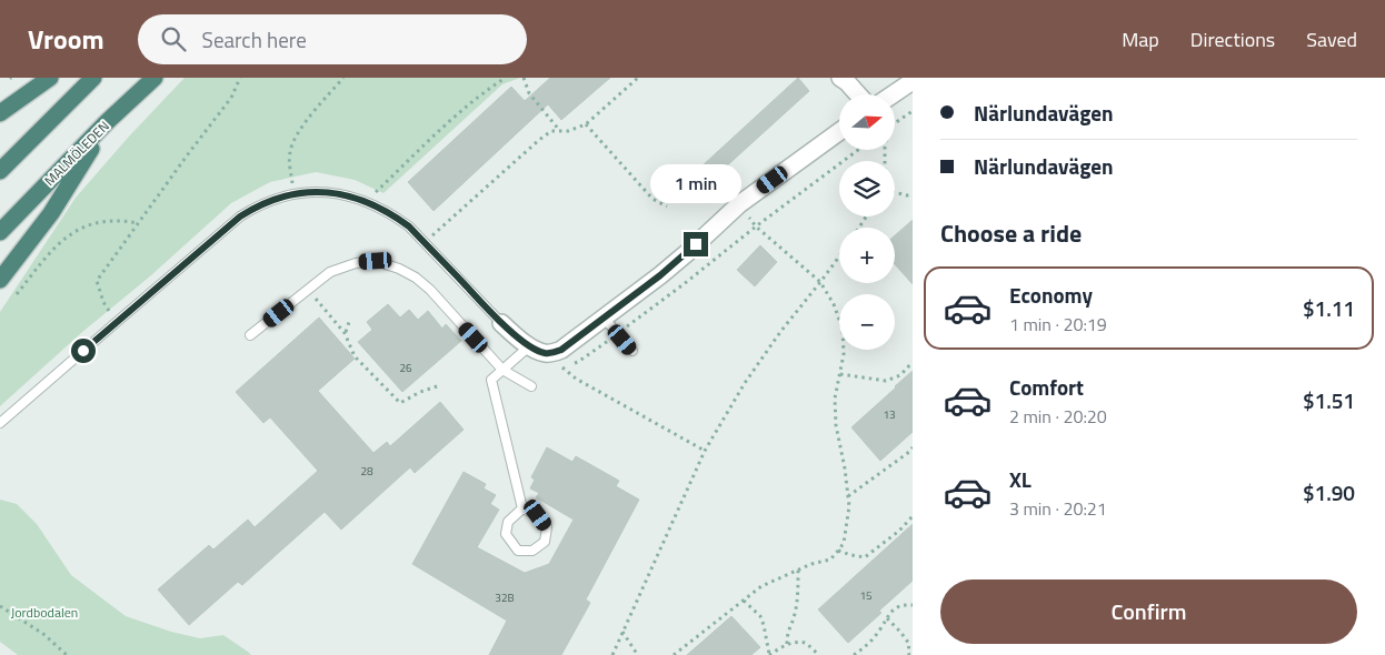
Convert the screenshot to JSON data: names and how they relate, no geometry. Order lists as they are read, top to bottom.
{
  "streets": {
    "highway": ["MALMÖLEDEN"]
  },
  "parks": ["Jordbodalen"],
  "house_numbers": [
    "26",
    "13",
    "28",
    "15",
    "32B"
  ],
  "north": "right",
  "page": {
    "header": "Vroom",
    "search": "Search here",
    "nav": ["Map", "Directions", "Saved"],
    "banner": ["Närlundavägen", "Närlundavägen"],
    "map_buttons": ["+", "−"],
    "bubble": "1 min",
    "heading": "Choose a ride",
    "list": [
      {
        "name": "Economy",
        "note": "1 min · 20:19",
        "value": "$1.11"
      },
      {
        "name": "Comfort",
        "note": "2 min · 20:20",
        "value": "$1.51"
      },
      {
        "name": "XL",
        "note": "3 min · 20:21",
        "value": "$1.90"
      }
    ],
    "buttons": "Confirm"
  }
}
